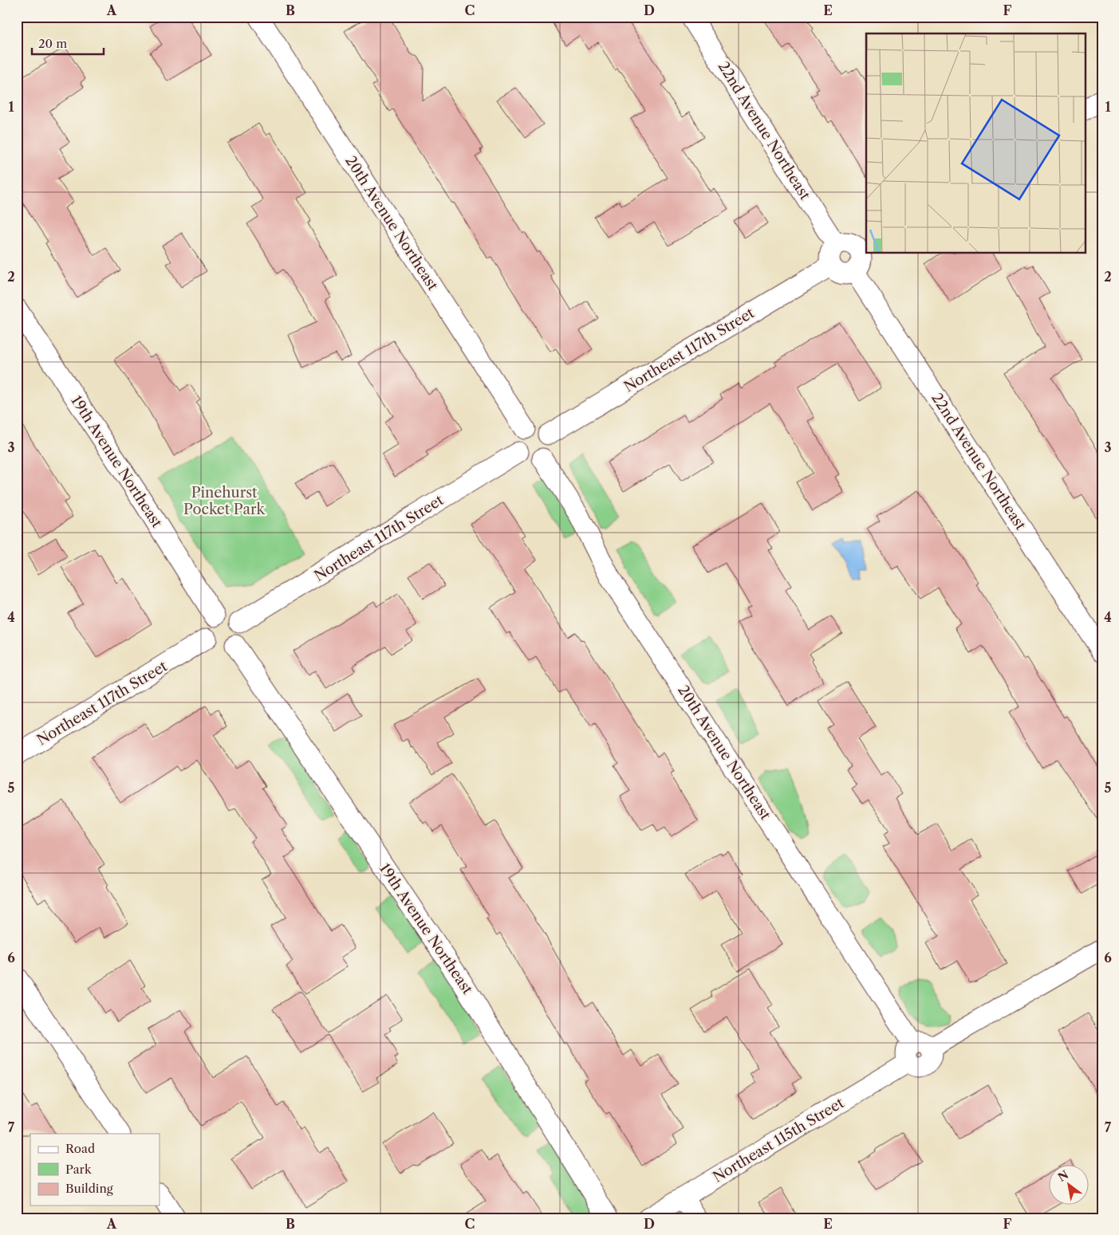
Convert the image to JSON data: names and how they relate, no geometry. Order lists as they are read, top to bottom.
{
  "streets": {
    "street": [
      "22nd Avenue Northeast",
      "20th Avenue Northeast",
      "Northeast 117th Street",
      "19th Avenue Northeast",
      "Northeast 115th Street"
    ]
  },
  "crossings": [
    ["22nd Avenue Northeast", "Northeast 117th Street"],
    ["20th Avenue Northeast", "Northeast 117th Street"],
    ["20th Avenue Northeast", "Northeast 115th Street"],
    ["Northeast 117th Street", "19th Avenue Northeast"]
  ],
  "parks": ["Pinehurst Pocket Park"],
  "legend": ["Road", "Park", "Building"],
  "scale_bar": "20 m",
  "north": "top left",
  "grid": {
    "columns": [
      "A",
      "B",
      "C",
      "D",
      "E",
      "F"
    ],
    "rows": [
      "1",
      "2",
      "3",
      "4",
      "5",
      "6",
      "7"
    ]
  }
}
